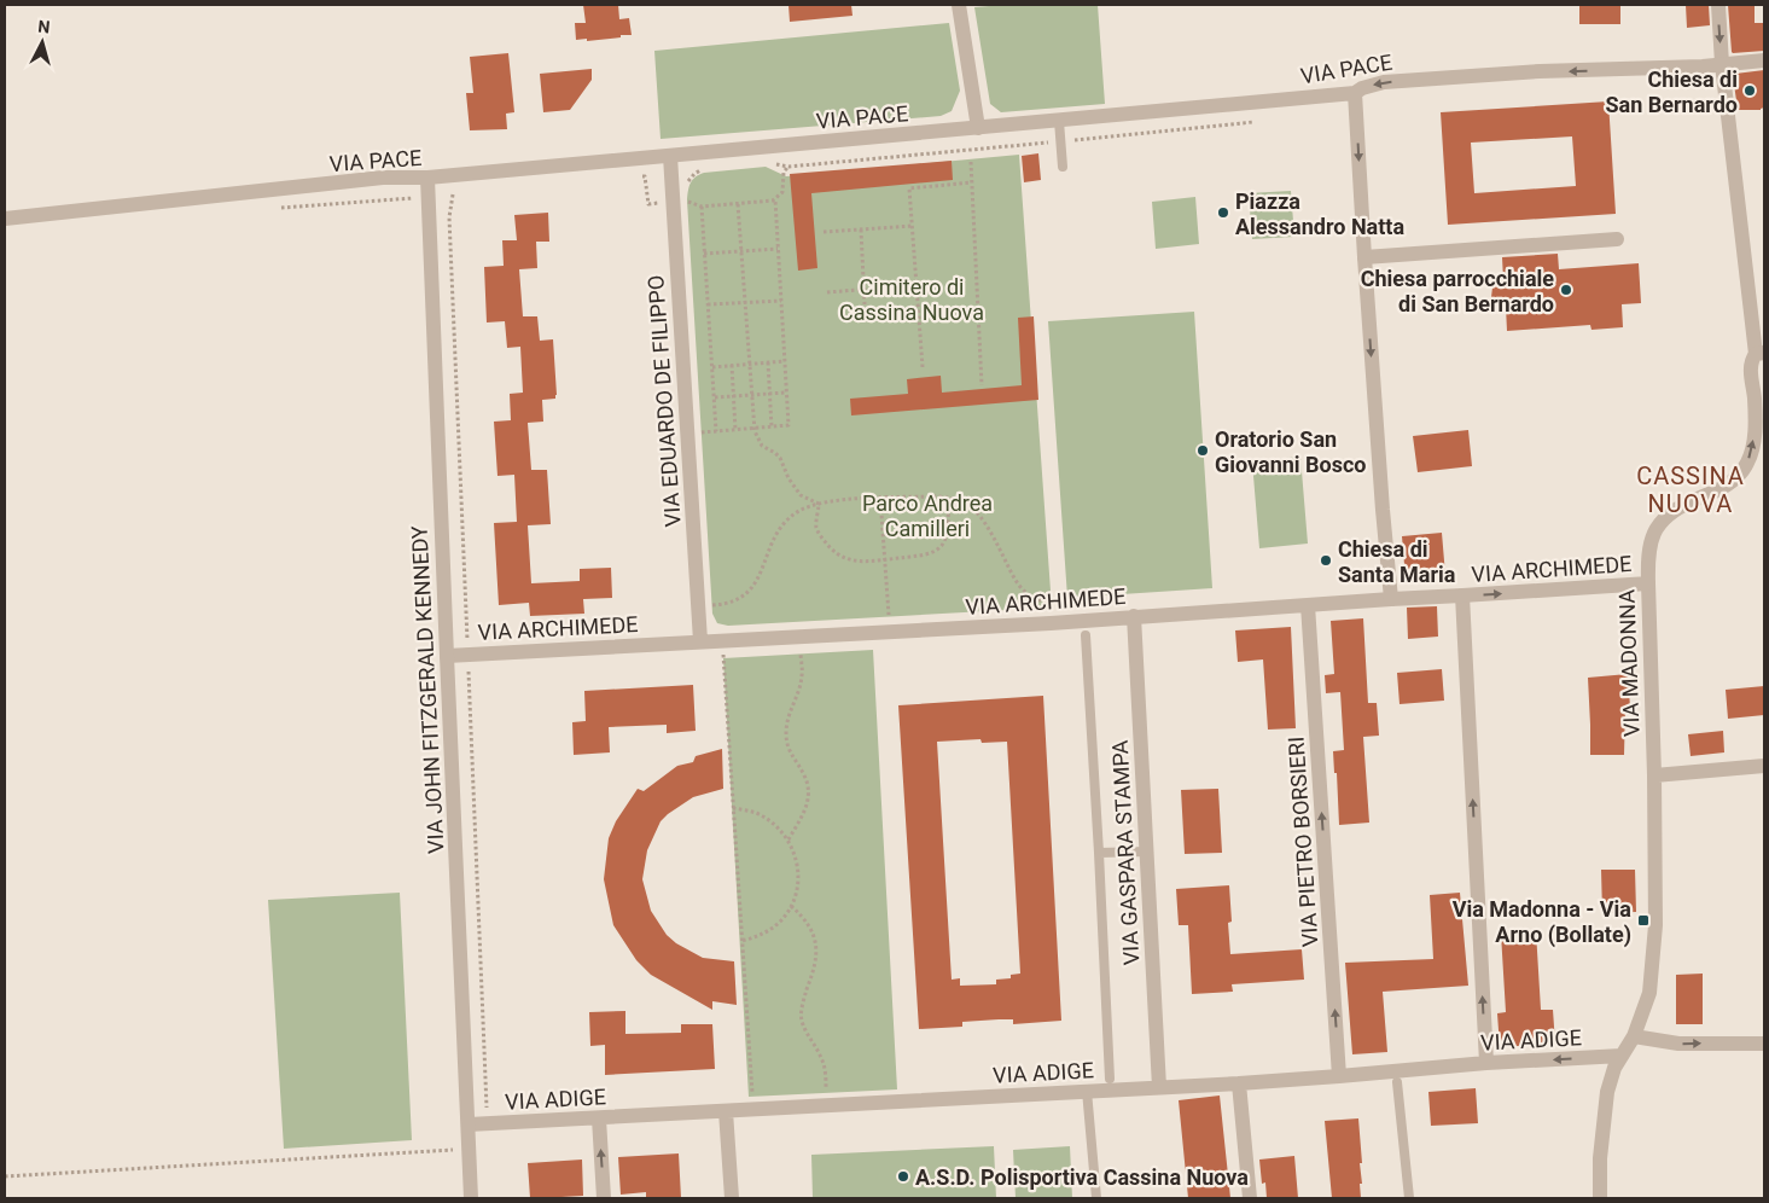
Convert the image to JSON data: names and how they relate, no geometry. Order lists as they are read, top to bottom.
{
  "streets": {
    "street": [
      "VIA PACE",
      "VIA EDUARDO DE FILIPPO",
      "VIA ARCHIMEDE",
      "VIA MADONNA",
      "VIA JOHN FITZGERALD KENNEDY",
      "VIA PIETRO BORSIERI",
      "VIA GASPARA STAMPA",
      "VIA ADIGE"
    ]
  },
  "crossings": [
    ["VIA PACE", "VIA EDUARDO DE FILIPPO"],
    ["VIA PACE", "VIA MADONNA"],
    ["VIA PACE", "VIA JOHN FITZGERALD KENNEDY"],
    ["VIA EDUARDO DE FILIPPO", "VIA ARCHIMEDE"],
    ["VIA ARCHIMEDE", "VIA MADONNA"],
    ["VIA ARCHIMEDE", "VIA JOHN FITZGERALD KENNEDY"],
    ["VIA ARCHIMEDE", "VIA PIETRO BORSIERI"],
    ["VIA ARCHIMEDE", "VIA GASPARA STAMPA"],
    ["VIA MADONNA", "VIA ADIGE"],
    ["VIA JOHN FITZGERALD KENNEDY", "VIA ADIGE"],
    ["VIA PIETRO BORSIERI", "VIA ADIGE"],
    ["VIA GASPARA STAMPA", "VIA ADIGE"]
  ],
  "one_way": ["VIA PIETRO BORSIERI"],
  "districts": ["CASSINA NUOVA"],
  "parks": ["Cimitero di Cassina Nuova", "Parco Andrea Camilleri"],
  "places": {
    "other": [
      "Chiesa di San Bernardo",
      "Piazza Alessandro Natta",
      "Chiesa parrocchiale di San Bernardo",
      "Oratorio San Giovanni Bosco",
      "Chiesa di Santa Maria",
      "A.S.D. Polisportiva Cassina Nuova"
    ],
    "transit": ["Via Madonna - Via Arno (Bollate)"]
  },
  "north": "top"
}
